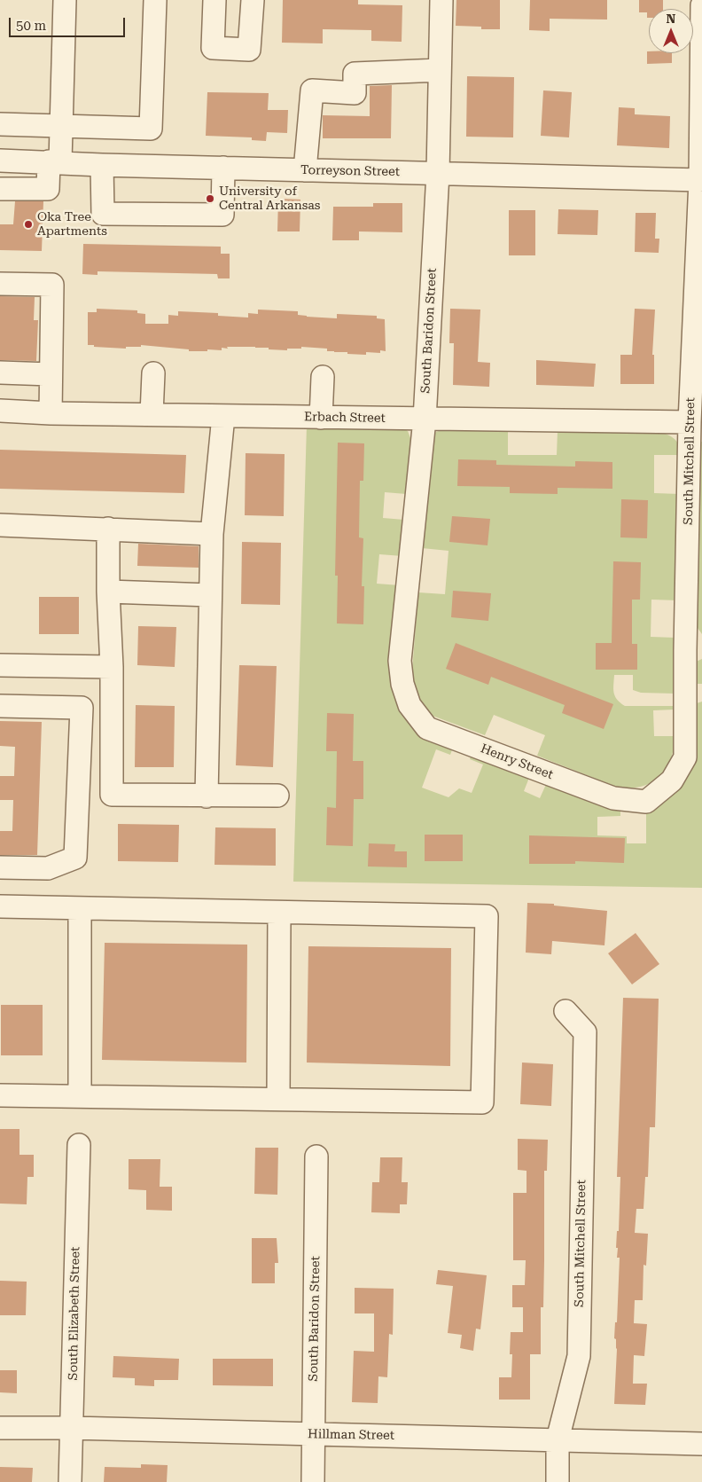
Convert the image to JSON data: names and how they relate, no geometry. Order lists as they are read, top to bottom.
{
  "streets": {
    "street": [
      "Torreyson Street",
      "South Baridon Street",
      "Erbach Street",
      "South Mitchell Street",
      "Henry Street",
      "South Elizabeth Street",
      "Hillman Street"
    ]
  },
  "crossings": [
    ["Torreyson Street", "South Baridon Street"],
    ["Torreyson Street", "South Mitchell Street"],
    ["South Baridon Street", "Erbach Street"],
    ["South Baridon Street", "Henry Street"],
    ["South Baridon Street", "Hillman Street"],
    ["Erbach Street", "South Mitchell Street"],
    ["South Mitchell Street", "Henry Street"],
    ["South Mitchell Street", "Hillman Street"],
    ["South Elizabeth Street", "Hillman Street"]
  ],
  "places": ["University of Central Arkansas", "Oka Tree Apartments"],
  "scale_bar": "50 m",
  "north": "top"
}
